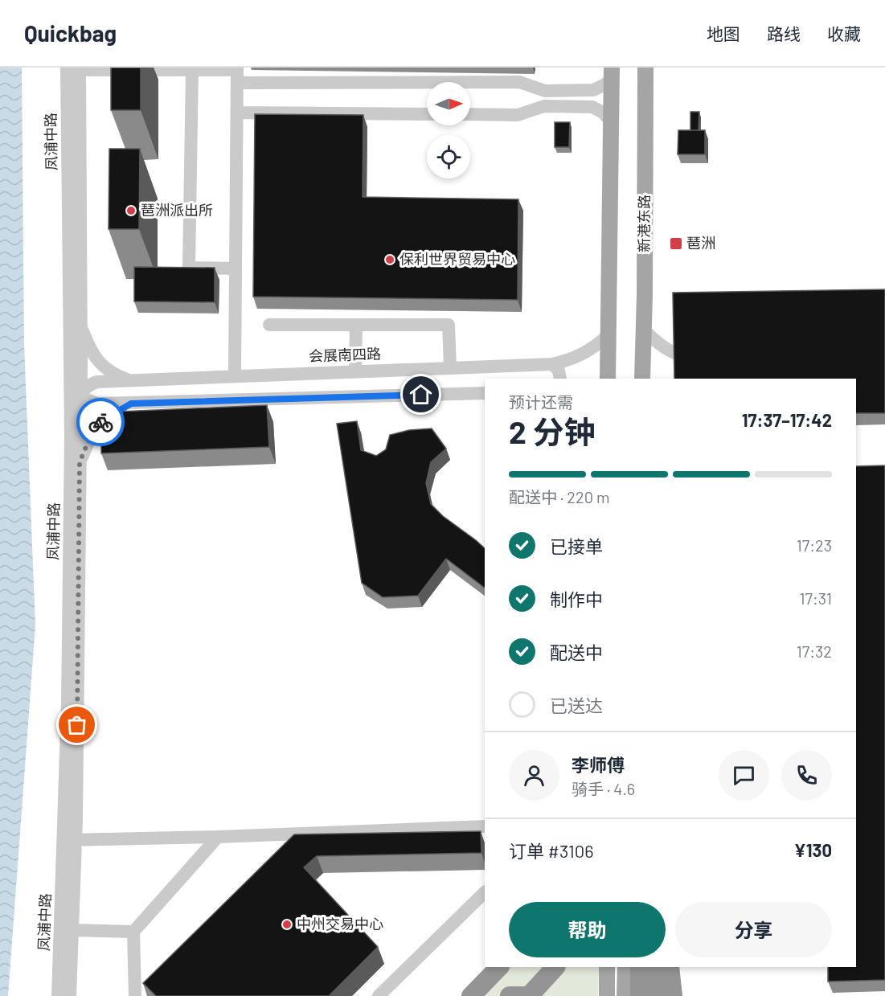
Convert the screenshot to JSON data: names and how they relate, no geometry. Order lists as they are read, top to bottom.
{
  "streets": {
    "main road": ["新港东路"],
    "street": ["凤浦中路", "会展南四路"]
  },
  "crossings": [
    ["凤浦中路", "会展南四路"]
  ],
  "places": {
    "other": ["琶洲派出所", "保利世界贸易中心", "中州交易中心"],
    "transit": ["琶洲"]
  },
  "north": "right",
  "page": {
    "header": "Quickbag",
    "nav": ["地图", "路线", "收藏"],
    "heading": ["2 分钟", "预计还需", "17:37–17:42"],
    "panel": [
      "李师傅",
      "骑手 · 4.6",
      "订单 #3106",
      "¥130"
    ],
    "bar": "配送中 · 220 m",
    "list": [
      ["已接单", "17:23"],
      ["制作中", "17:31"],
      ["配送中", "17:32"],
      "已送达"
    ],
    "buttons": ["帮助", "分享"]
  }
}
